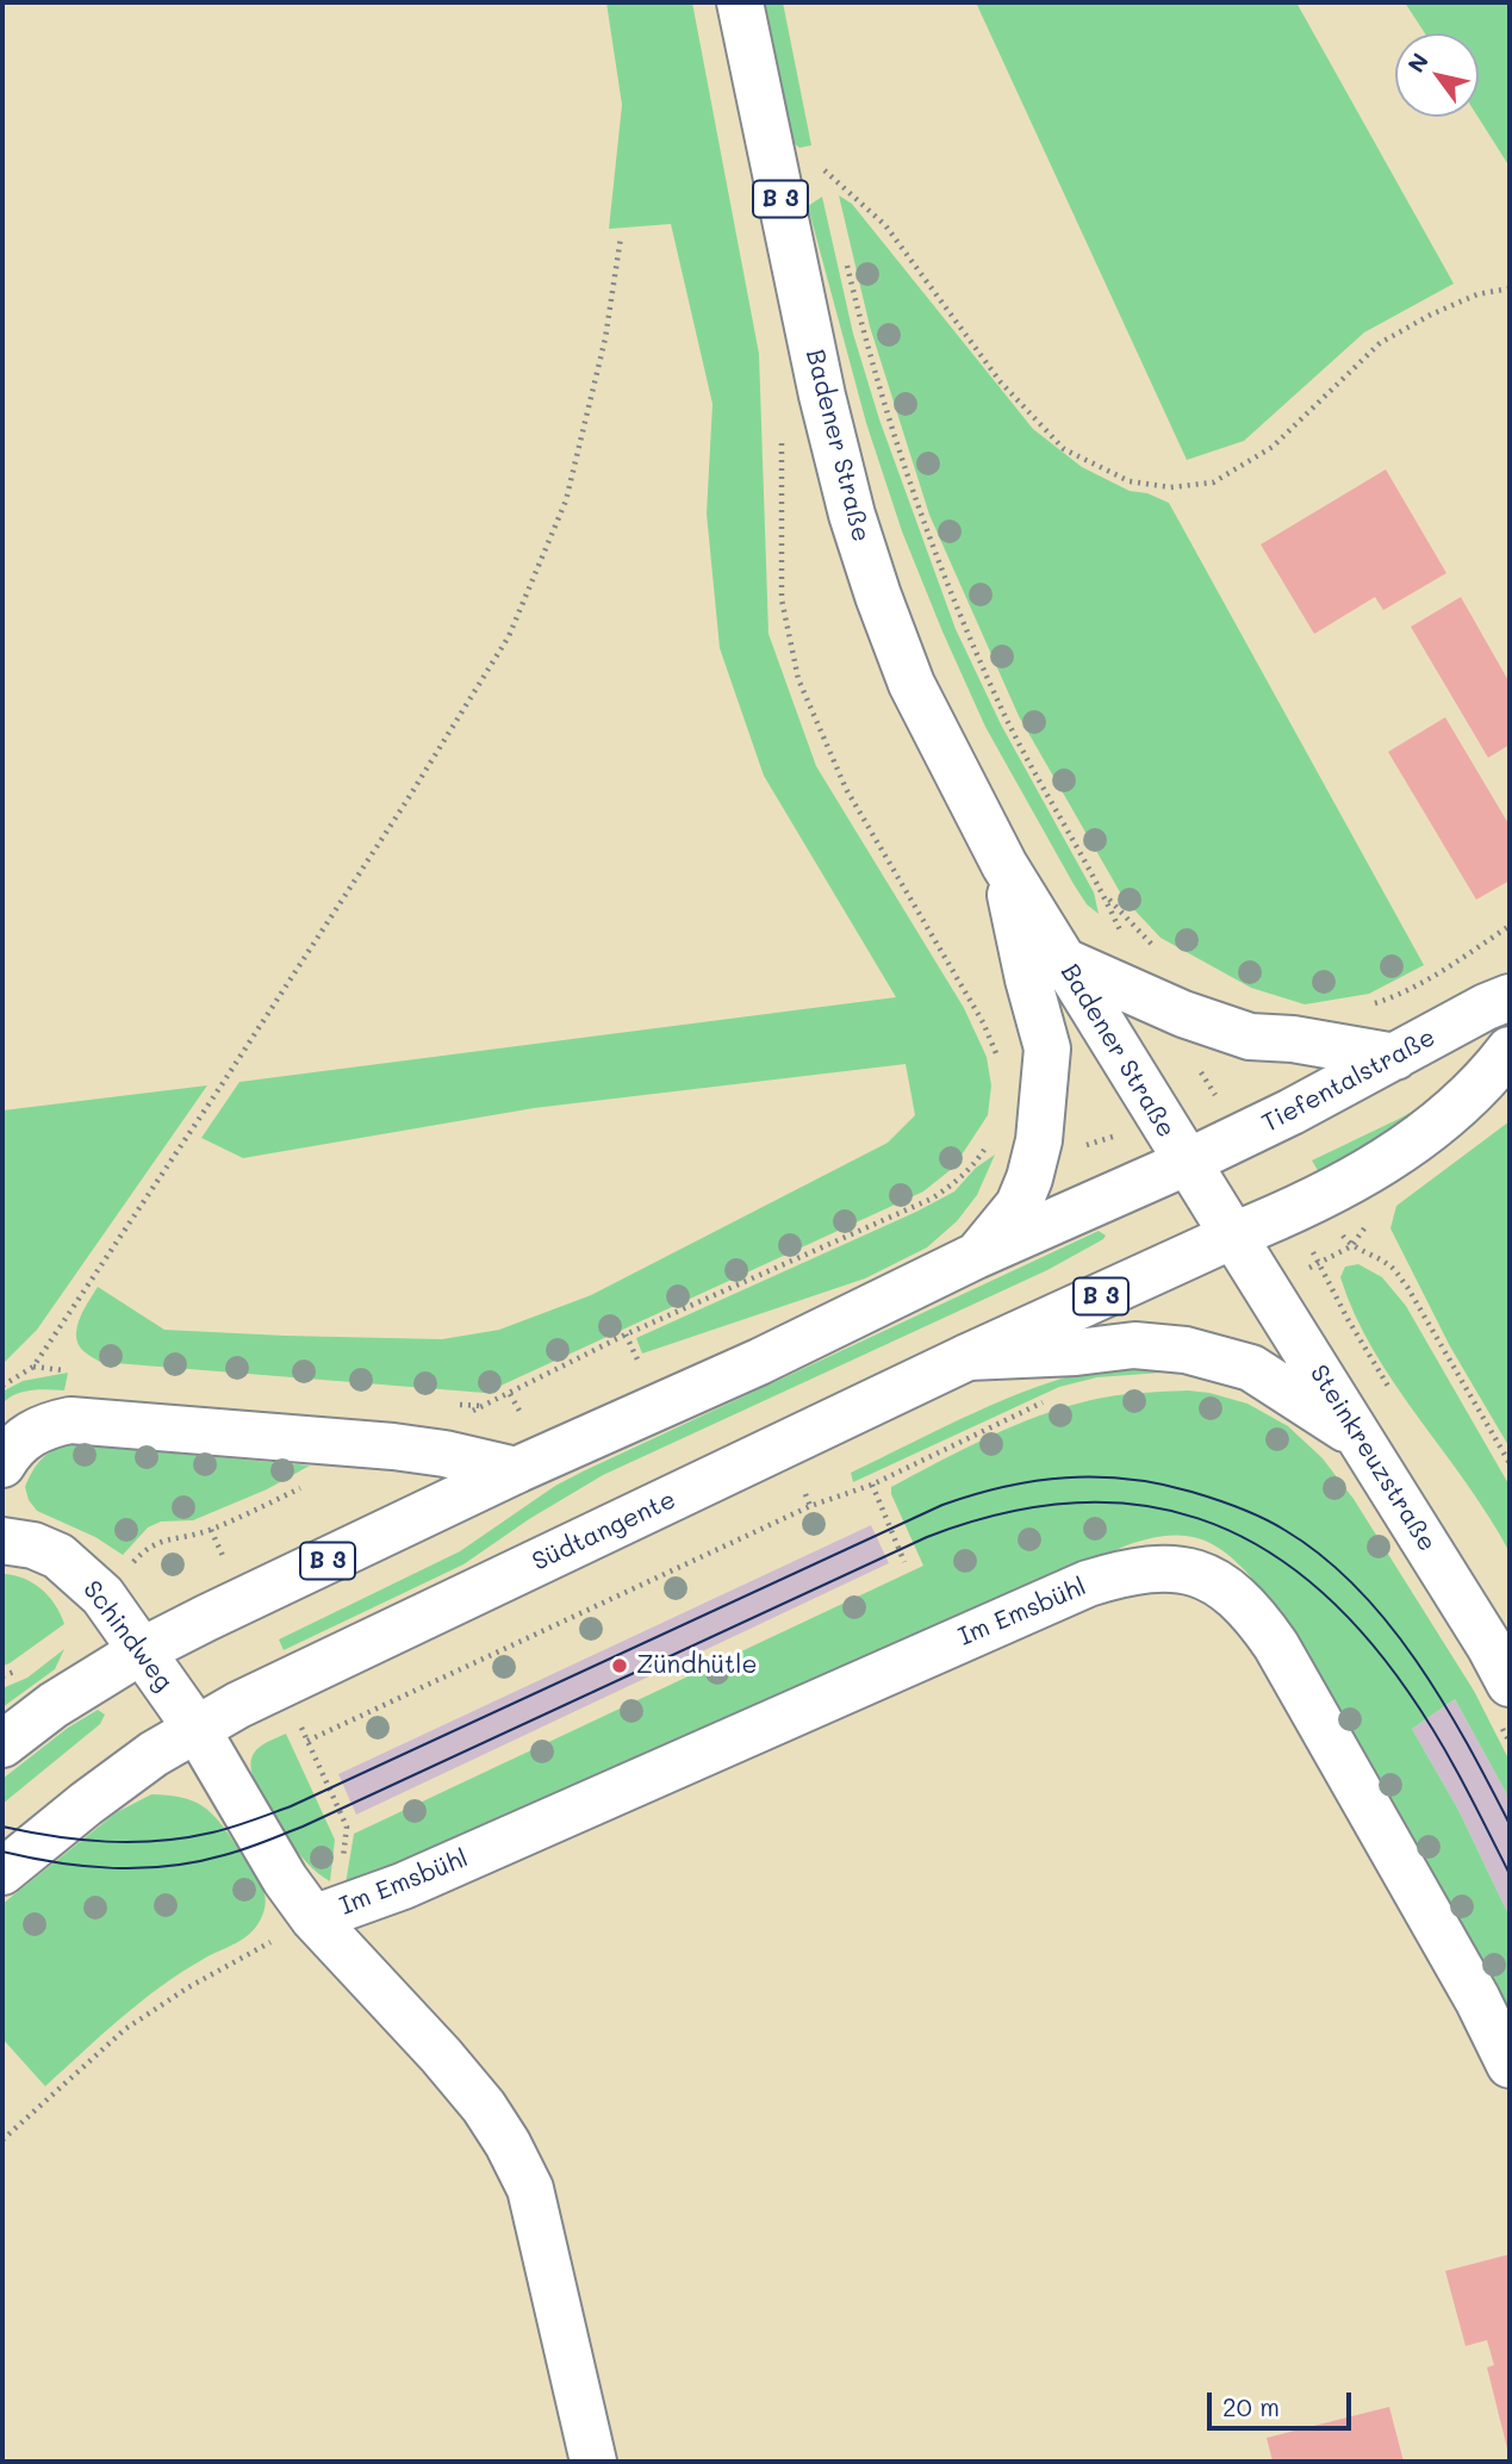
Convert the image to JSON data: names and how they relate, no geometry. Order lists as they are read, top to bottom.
{
  "streets": {
    "main road": [
      "B 3",
      "Badener Straße",
      "Tiefentalstraße",
      "Steinkreuzstraße",
      "Südtangente",
      "Im Emsbühl",
      "Schindweg"
    ]
  },
  "crossings": [
    ["B 3", "Badener Straße"],
    ["B 3", "Tiefentalstraße"],
    ["B 3", "Schindweg"],
    ["Badener Straße", "Tiefentalstraße"],
    ["Badener Straße", "Steinkreuzstraße"],
    ["Badener Straße", "Südtangente"],
    ["Steinkreuzstraße", "Südtangente"],
    ["Südtangente", "Schindweg"],
    ["Im Emsbühl", "Schindweg"]
  ],
  "places": ["Zündhütle"],
  "scale_bar": "20 m",
  "north": "top left"
}
